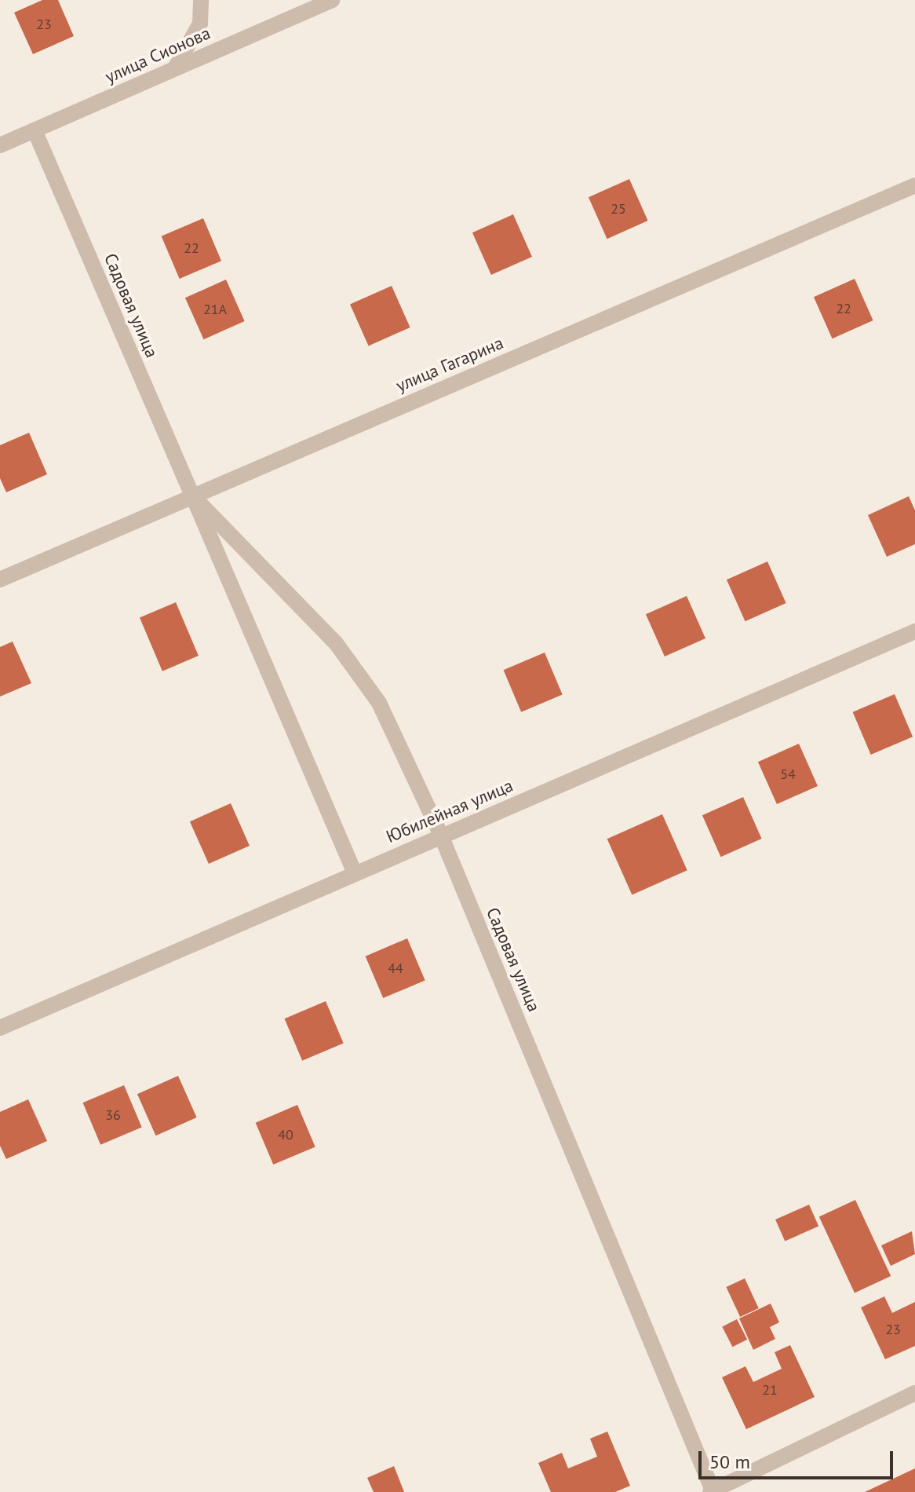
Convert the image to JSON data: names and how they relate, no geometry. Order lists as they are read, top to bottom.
{
  "streets": {
    "street": [
      "улица Сионова",
      "Садовая улица",
      "улица Гагарина",
      "Юбилейная улица"
    ]
  },
  "crossings": [
    ["улица Сионова", "Садовая улица"],
    ["Садовая улица", "улица Гагарина"],
    ["Садовая улица", "Юбилейная улица"]
  ],
  "house_numbers": [
    "23",
    "25",
    "22",
    "22",
    "21А",
    "54",
    "44",
    "36",
    "40",
    "23",
    "21"
  ],
  "scale_bar": "50 m"
}
